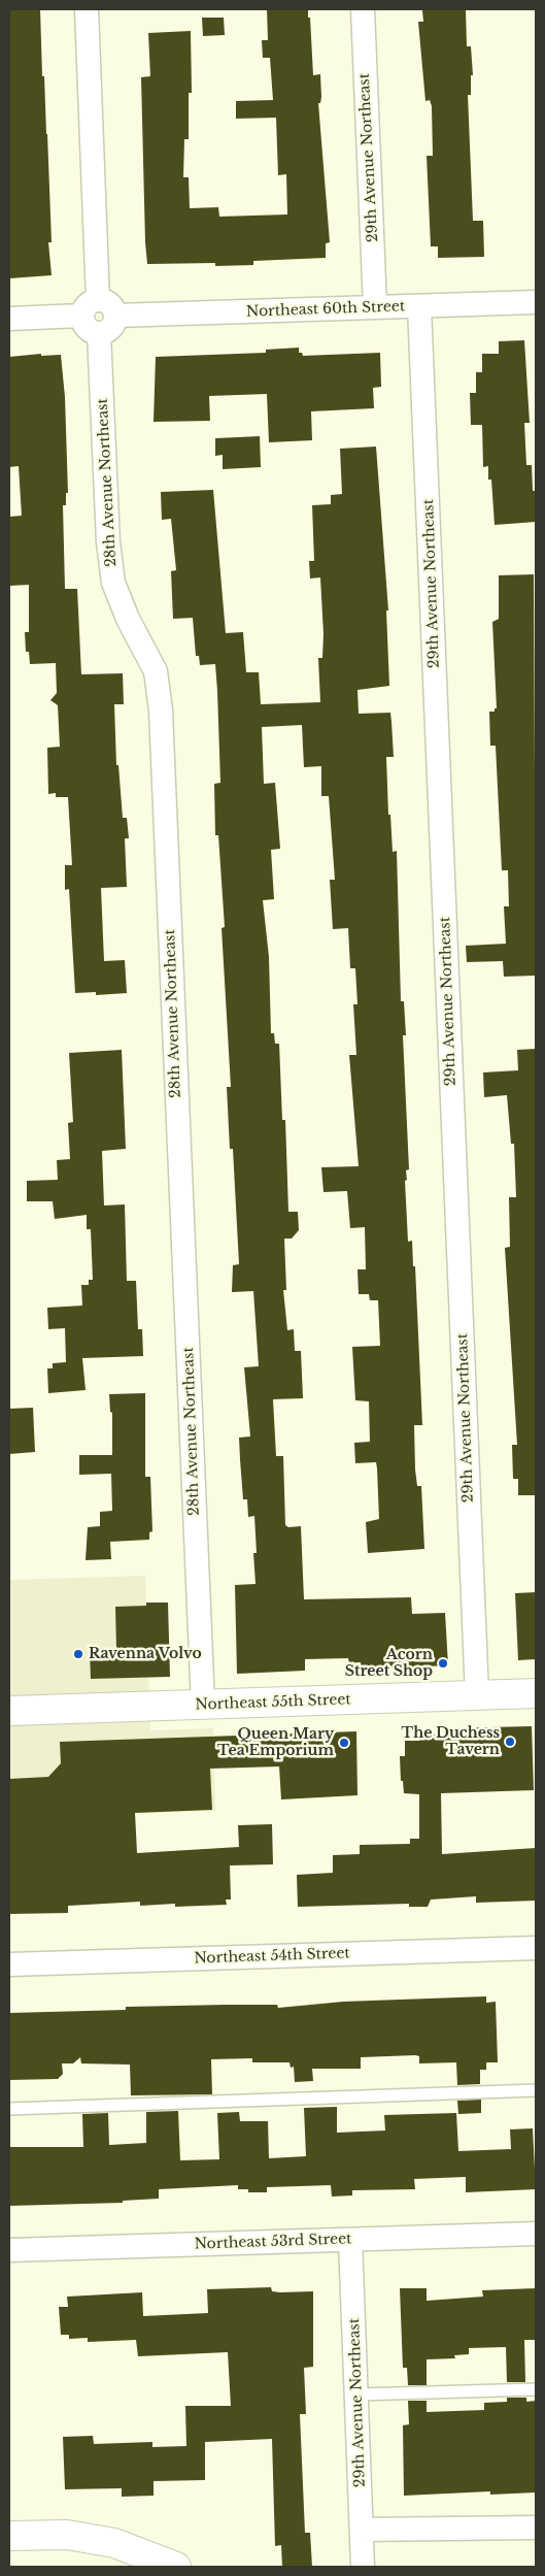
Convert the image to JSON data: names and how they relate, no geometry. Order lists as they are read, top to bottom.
{
  "streets": {
    "main road": ["Northeast 55th Street"],
    "street": [
      "29th Avenue Northeast",
      "Northeast 60th Street",
      "28th Avenue Northeast",
      "Northeast 54th Street",
      "Northeast 53rd Street"
    ]
  },
  "crossings": [
    ["29th Avenue Northeast", "Northeast 60th Street"],
    ["29th Avenue Northeast", "Northeast 55th Street"],
    ["29th Avenue Northeast", "Northeast 53rd Street"],
    ["Northeast 60th Street", "28th Avenue Northeast"],
    ["28th Avenue Northeast", "Northeast 55th Street"]
  ],
  "places": [
    "Ravenna Volvo",
    "Acorn Street Shop",
    "The Duchess Tavern",
    "Queen Mary Tea Emporium"
  ]
}
